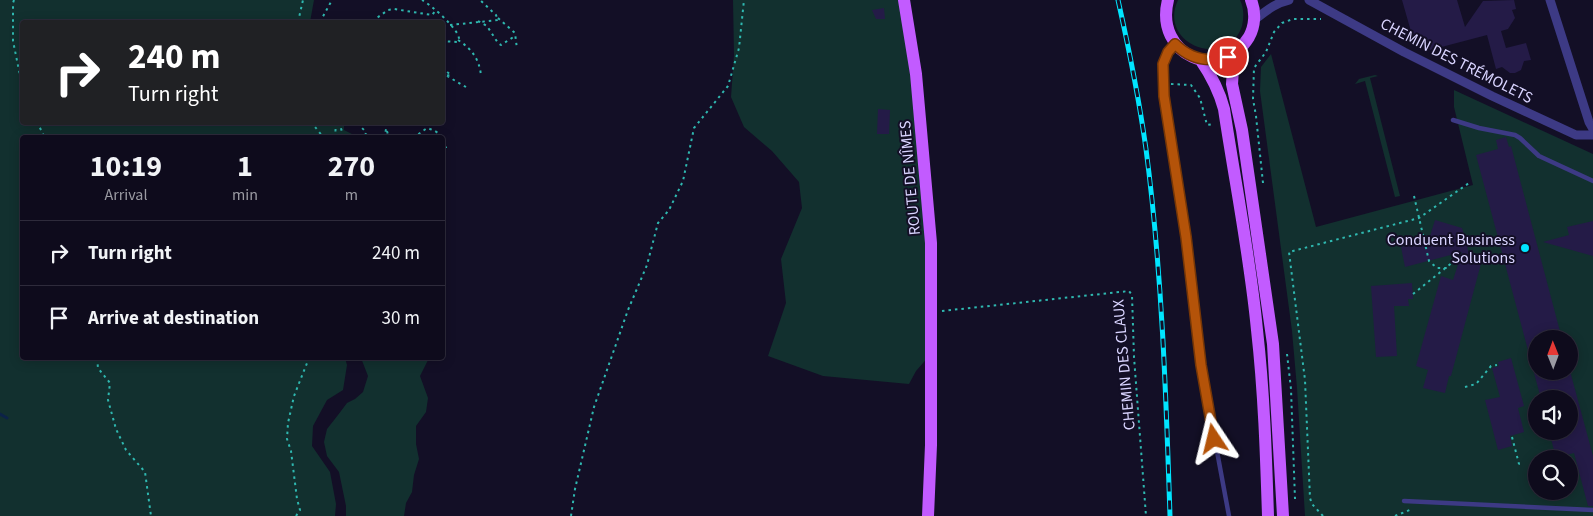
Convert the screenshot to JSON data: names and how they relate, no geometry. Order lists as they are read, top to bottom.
{
  "streets": {
    "main road": ["ROUTE DE NÎMES"],
    "street": ["CHEMIN DES TRÉMOLETS"],
    "path": ["CHEMIN DES CLAUX"]
  },
  "crossings": [
    ["ROUTE DE NÎMES", "CHEMIN DES CLAUX"]
  ],
  "places": ["Conduent Business Solutions"],
  "north": "top",
  "page": {
    "turn": ["240 m", "Turn right"],
    "eta": [
      "10:19",
      "Arrival",
      "1",
      "min",
      "270",
      "m"
    ],
    "list": [
      {
        "name": "Turn right",
        "value": "240 m"
      },
      {
        "name": "Arrive at destination",
        "value": "30 m"
      }
    ]
  }
}
